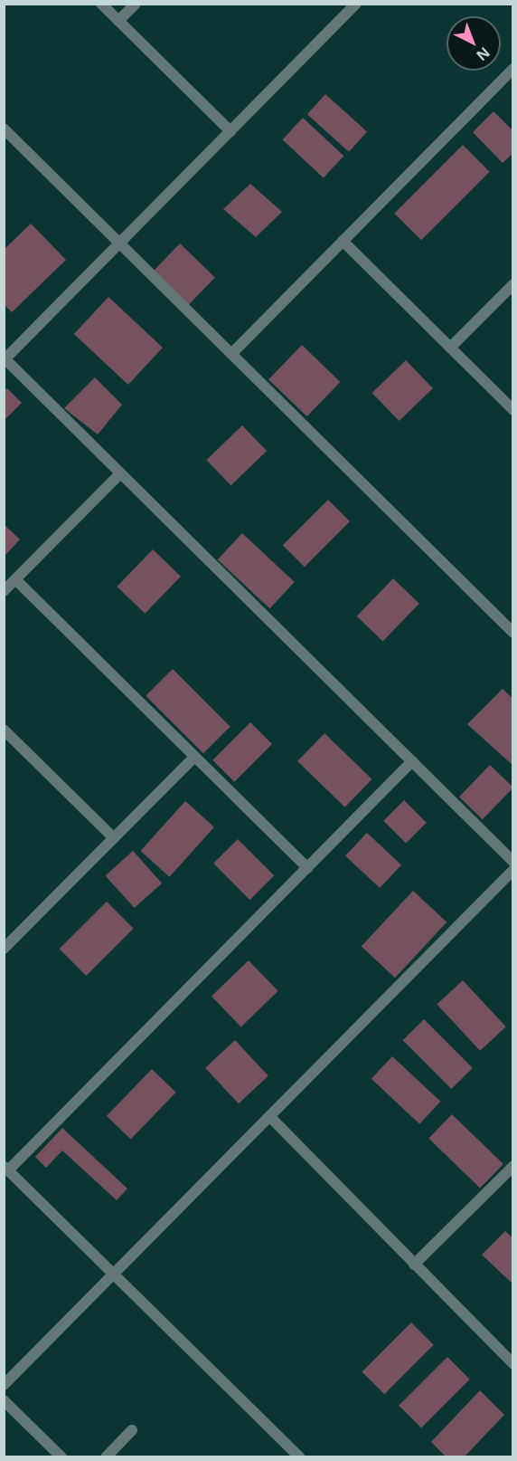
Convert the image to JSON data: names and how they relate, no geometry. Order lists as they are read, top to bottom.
{
  "north": "bottom right"
}
